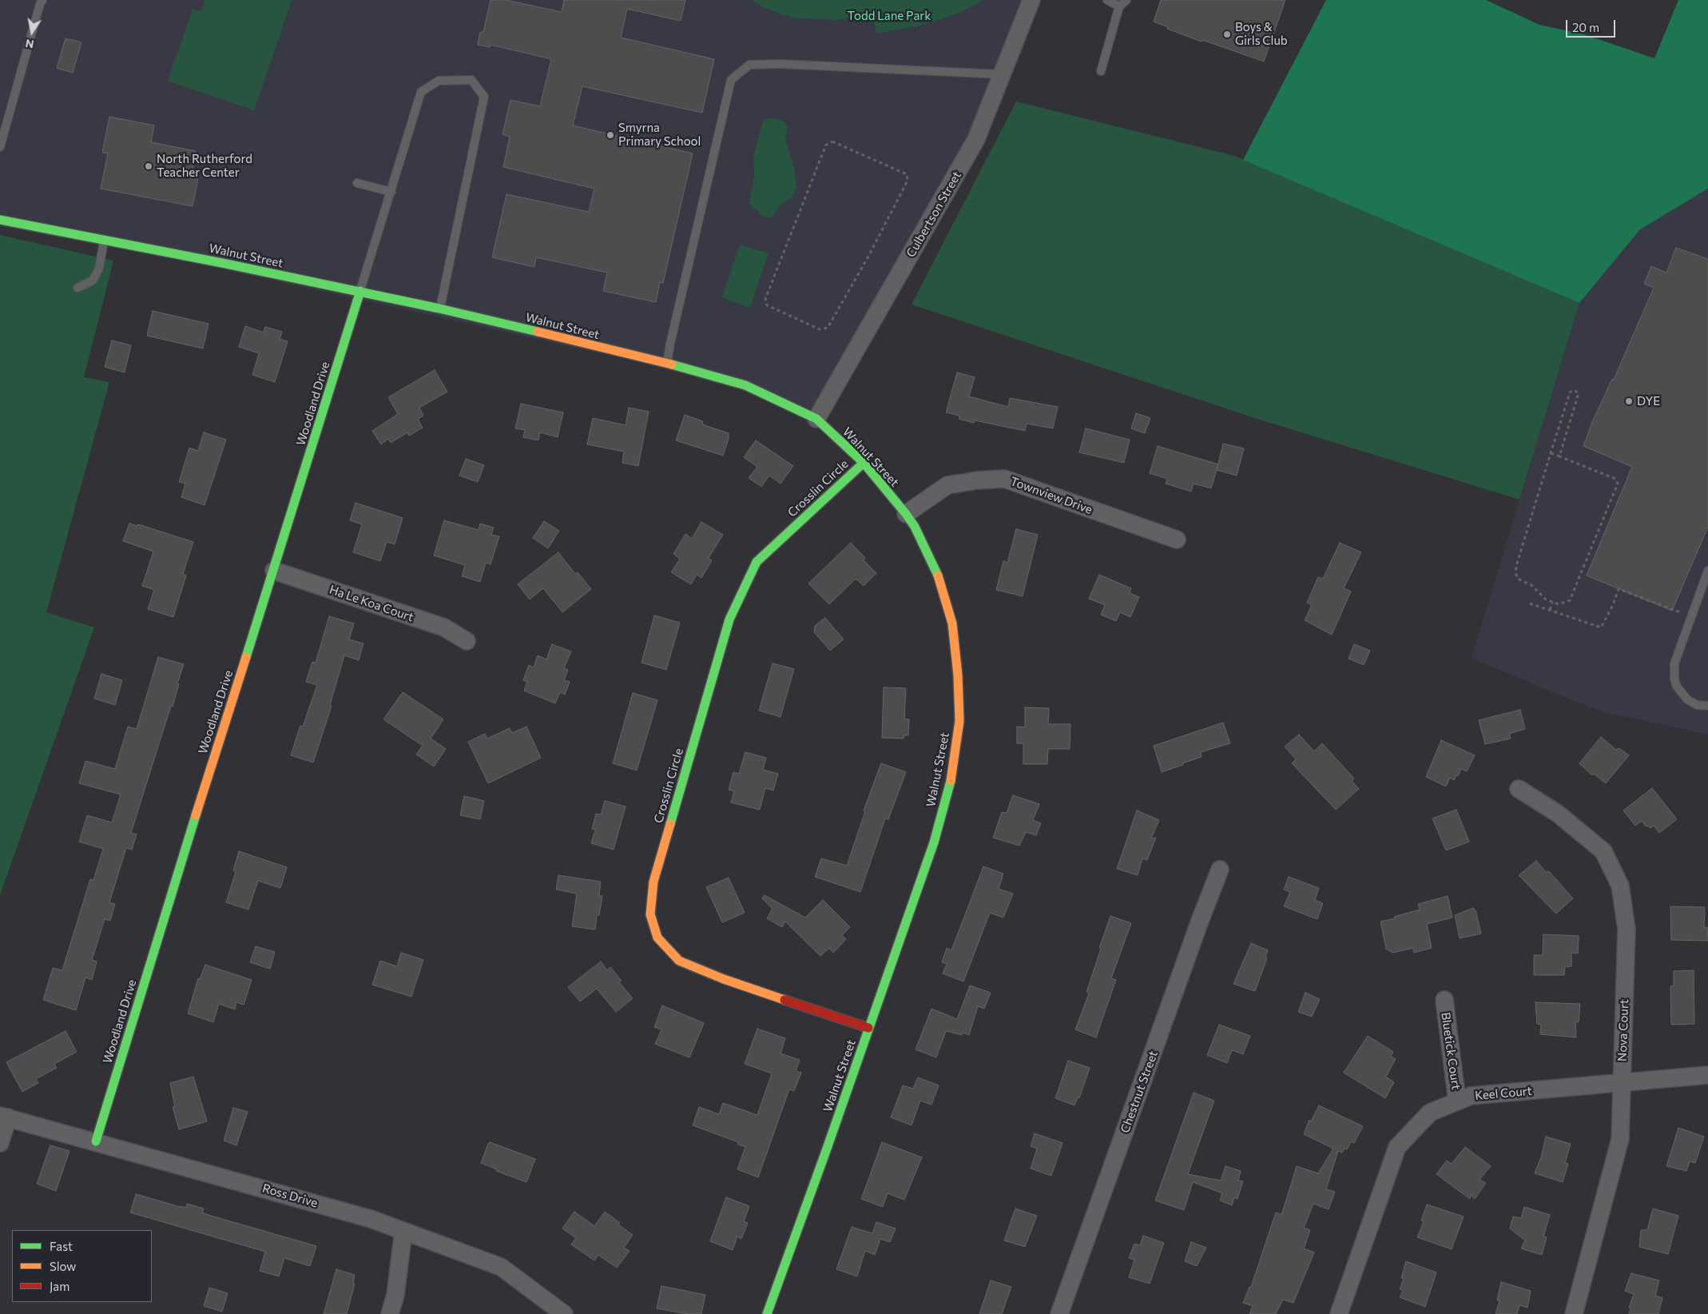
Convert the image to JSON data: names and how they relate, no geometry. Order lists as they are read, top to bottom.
{
  "streets": {
    "street": [
      "Culbertson Street",
      "Walnut Street",
      "Woodland Drive",
      "Crosslin Circle",
      "Townview Drive",
      "Ha Le Koa Court",
      "Nova Court",
      "Bluetick Court",
      "Chestnut Street",
      "Keel Court",
      "Ross Drive"
    ]
  },
  "crossings": [
    ["Culbertson Street", "Walnut Street"],
    ["Walnut Street", "Woodland Drive"],
    ["Walnut Street", "Crosslin Circle"],
    ["Walnut Street", "Townview Drive"],
    ["Woodland Drive", "Ha Le Koa Court"],
    ["Woodland Drive", "Ross Drive"],
    ["Nova Court", "Keel Court"],
    ["Bluetick Court", "Keel Court"]
  ],
  "parks": ["Todd Lane Park"],
  "places": [
    "Boys & Girls Club",
    "Smyrna Primary School",
    "North Rutherford Teacher Center",
    "DYE"
  ],
  "legend": ["Fast", "Slow", "Jam"],
  "scale_bar": "20 m",
  "north": "bottom"
}
